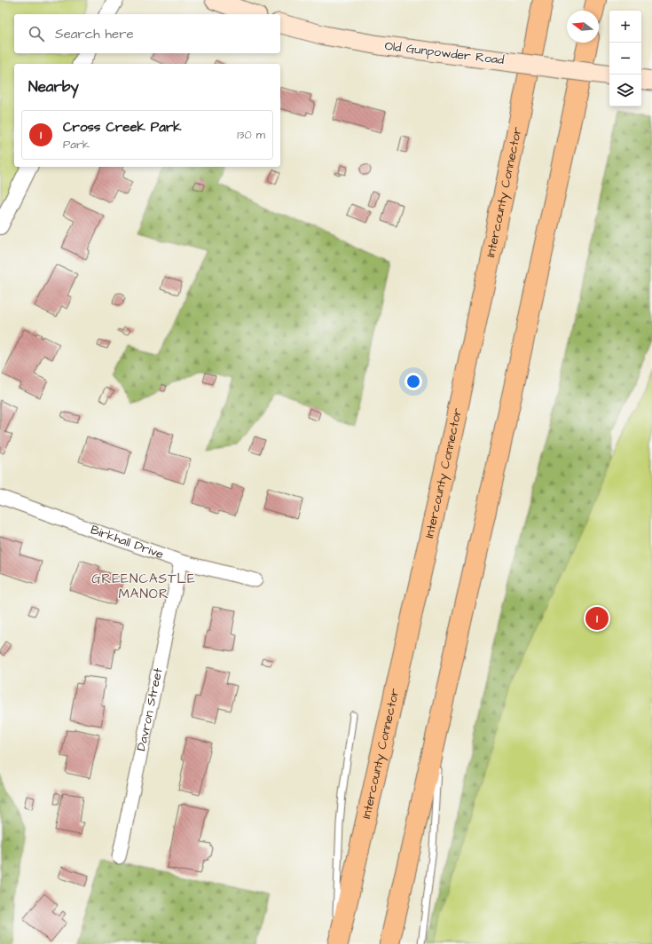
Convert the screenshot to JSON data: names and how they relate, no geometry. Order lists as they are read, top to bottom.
{
  "streets": {
    "highway": ["Intercounty Connector"],
    "main road": ["Old Gunpowder Road"],
    "street": ["Birkhall Drive", "Davron Street"]
  },
  "crossings": [
    ["Birkhall Drive", "Davron Street"]
  ],
  "districts": ["GREENCASTLE MANOR"],
  "north": "left",
  "page": {
    "map_buttons": ["+", "−"],
    "search": "Search here",
    "heading": "Nearby",
    "list": [
      {
        "mark": "1",
        "name": "Cross Creek Park",
        "note": "Park",
        "value": "130 m"
      }
    ],
    "pins": "1"
  }
}
